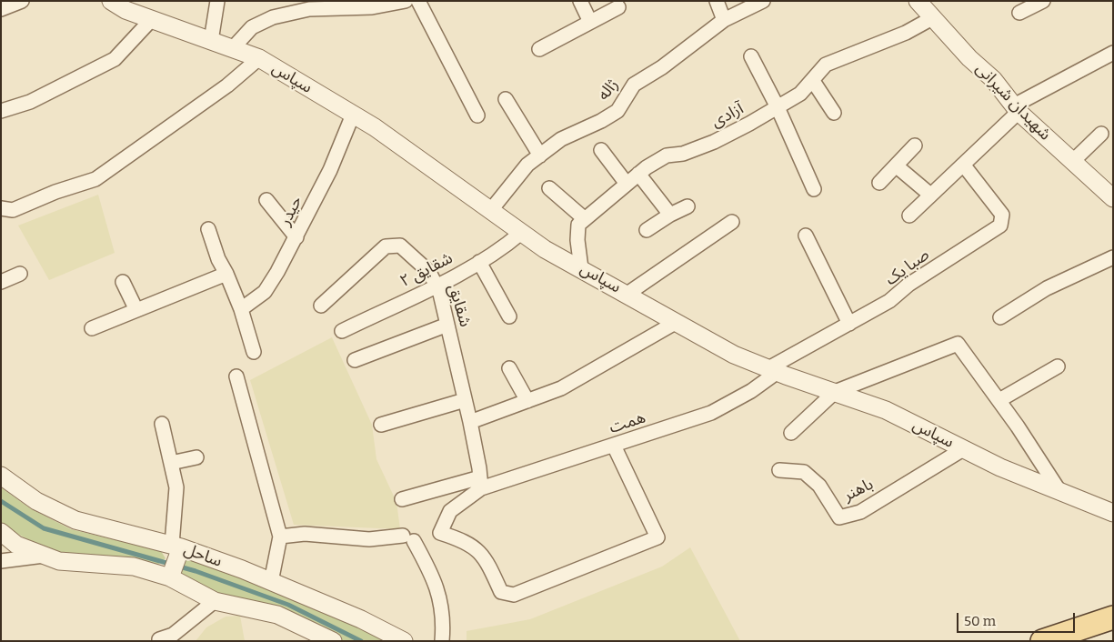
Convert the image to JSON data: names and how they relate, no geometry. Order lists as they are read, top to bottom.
{
  "streets": {
    "street": [
      "سپاس",
      "ژاله",
      "شهیدان شیرانی",
      "آزادی",
      "حیدر",
      "صبا یک",
      "شقایق ۲",
      "شقایق",
      "همت",
      "باهنر",
      "ساحل"
    ]
  },
  "crossings": [
    ["سپاس", "ژاله"],
    ["سپاس", "حیدر"],
    ["سپاس", "صبا یک"],
    ["سپاس", "شقایق ۲"],
    ["سپاس", "همت"],
    ["سپاس", "باهنر"],
    ["شهیدان شیرانی", "آزادی"],
    ["صبا یک", "همت"],
    ["شقایق ۲", "شقایق"],
    ["شقایق", "همت"]
  ],
  "scale_bar": "50 m"
}
